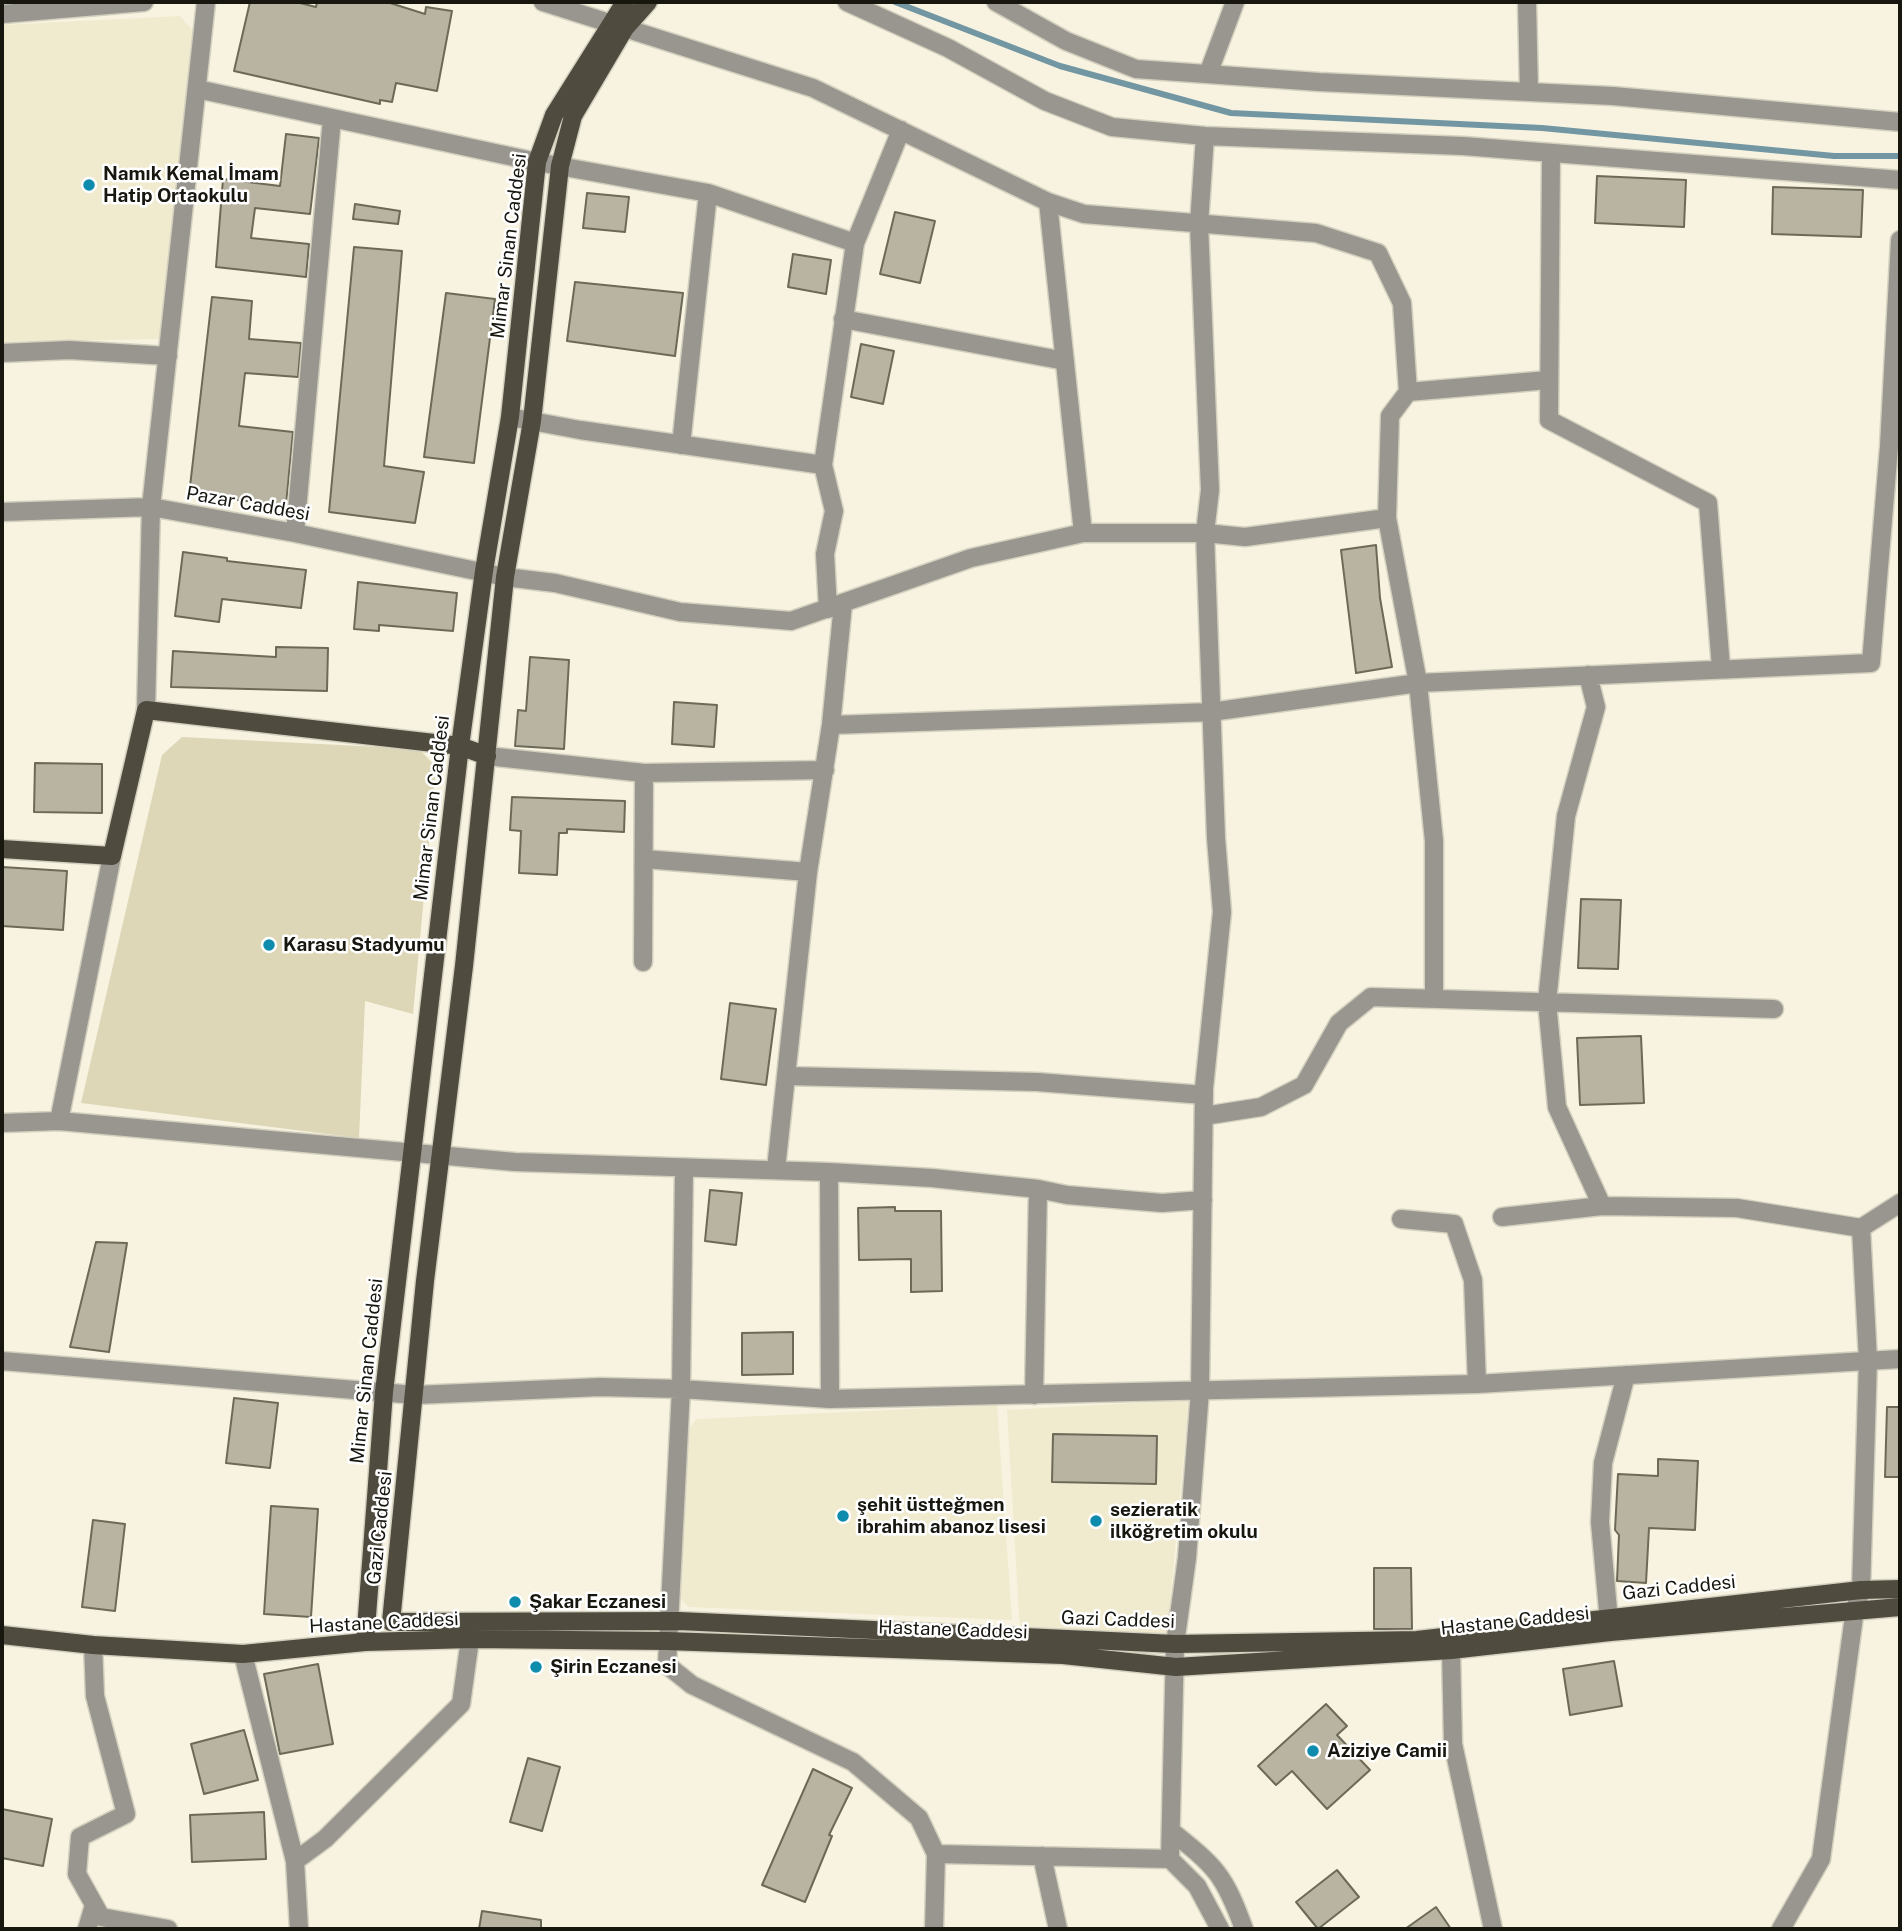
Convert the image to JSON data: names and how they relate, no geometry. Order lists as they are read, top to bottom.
{
  "streets": {
    "main road": ["Mimar Sinan Caddesi", "Gazi Caddesi", "Hastane Caddesi"],
    "street": ["Pazar Caddesi"]
  },
  "crossings": [
    ["Mimar Sinan Caddesi", "Pazar Caddesi"],
    ["Mimar Sinan Caddesi", "Gazi Caddesi"],
    ["Mimar Sinan Caddesi", "Hastane Caddesi"],
    ["Gazi Caddesi", "Hastane Caddesi"]
  ],
  "places": [
    "Namık Kemal İmam Hatip Ortaokulu",
    "Karasu Stadyumu",
    "şehit üstteğmen ibrahim abanoz lisesi",
    "sezieratik ilköğretim okulu",
    "Şakar Eczanesi",
    "Şirin Eczanesi",
    "Aziziye Camii"
  ]
}
